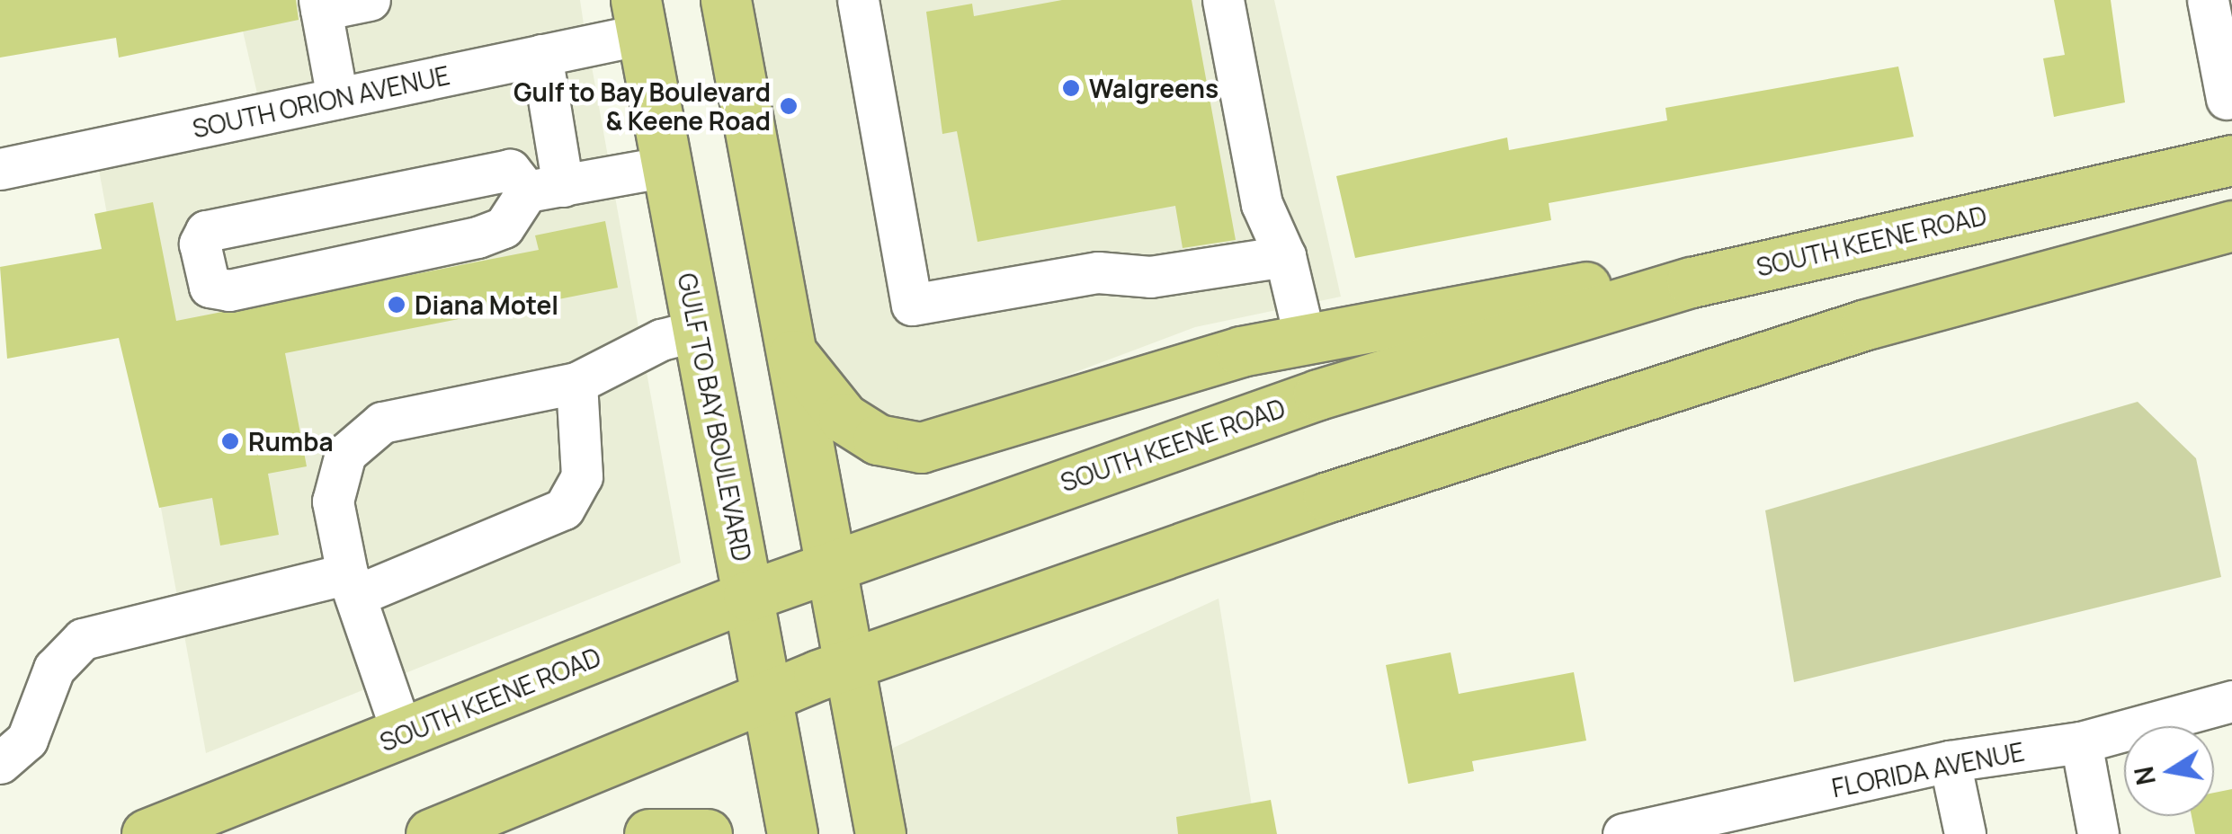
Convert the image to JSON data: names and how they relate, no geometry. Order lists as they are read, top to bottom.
{
  "streets": {
    "main road": ["SOUTH KEENE ROAD", "GULF TO BAY BOULEVARD"],
    "street": ["SOUTH ORION AVENUE", "FLORIDA AVENUE"]
  },
  "crossings": [
    ["SOUTH ORION AVENUE", "GULF TO BAY BOULEVARD"],
    ["SOUTH KEENE ROAD", "GULF TO BAY BOULEVARD"]
  ],
  "places": [
    "Walgreens",
    "Gulf to Bay Boulevard & Keene Road",
    "Diana Motel",
    "Rumba"
  ],
  "north": "left"
}
